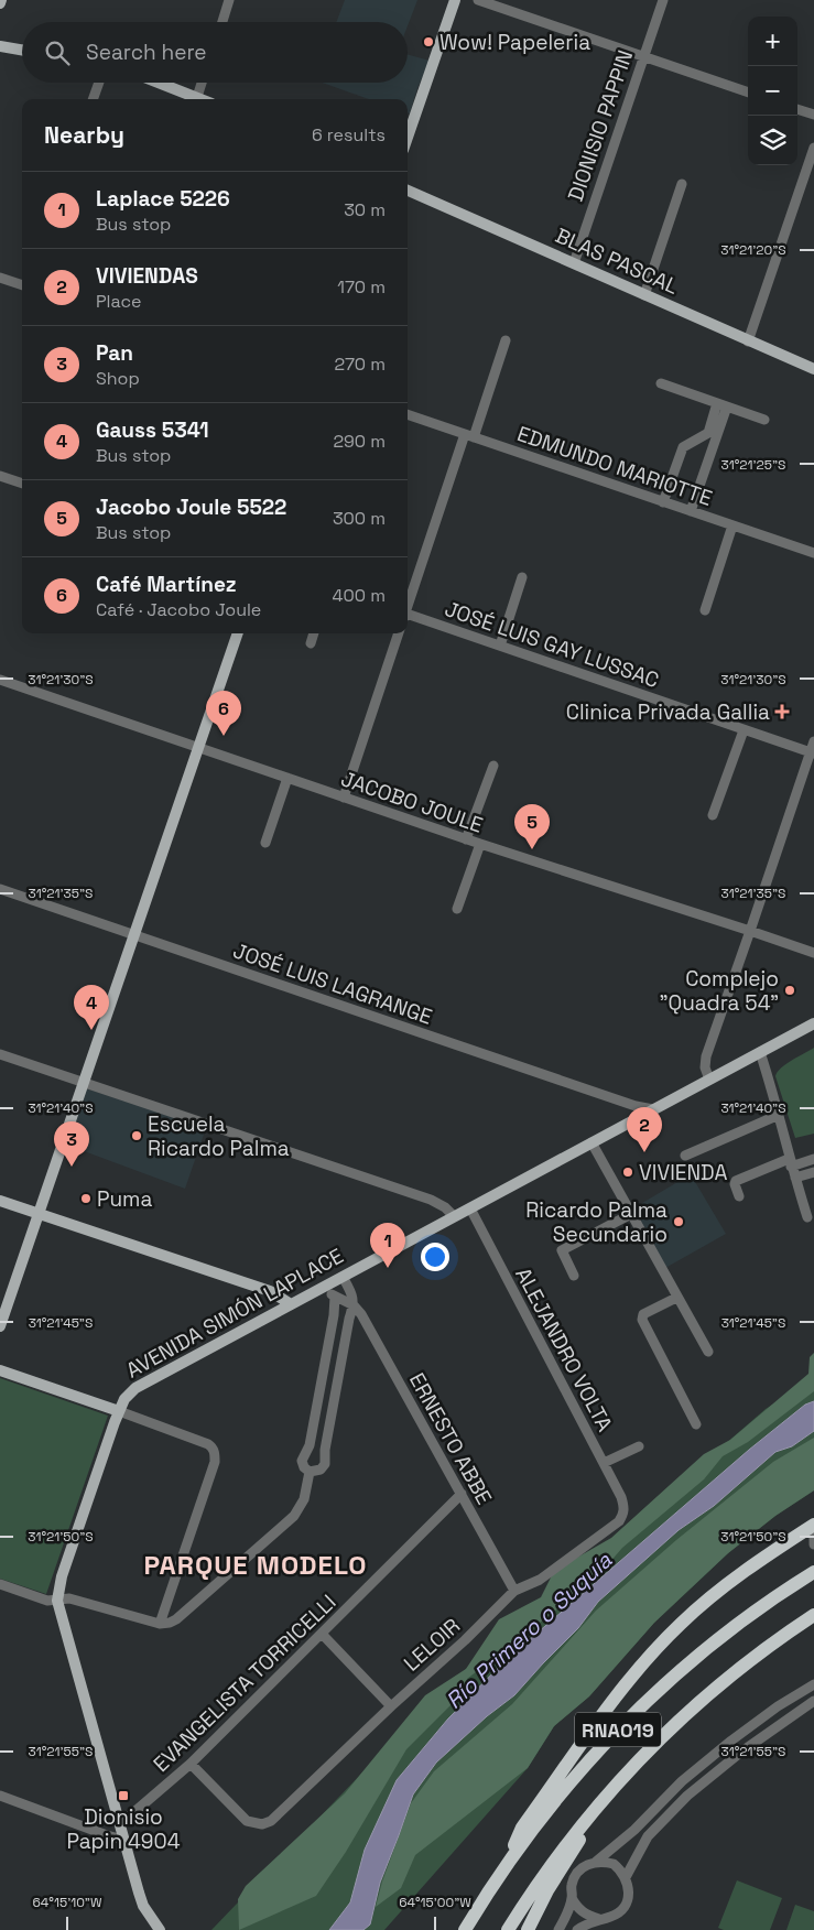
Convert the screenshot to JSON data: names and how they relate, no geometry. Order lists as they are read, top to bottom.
{
  "streets": {
    "highway": ["RNA019"],
    "main road": ["BLAS PASCAL", "AVENIDA SIMÓN LAPLACE"],
    "street": [
      "DIONISIO PAPPIN",
      "EDMUNDO MARIOTTE",
      "JOSÉ LUIS GAY LUSSAC",
      "JACOBO JOULE",
      "JOSÉ LUIS LAGRANGE",
      "ALEJANDRO VOLTA",
      "ERNESTO ABBE",
      "LELOIR",
      "EVANGELISTA TORRICELLI"
    ]
  },
  "crossings": [
    ["DIONISIO PAPPIN", "BLAS PASCAL"],
    ["JOSÉ LUIS LAGRANGE", "AVENIDA SIMÓN LAPLACE"],
    ["AVENIDA SIMÓN LAPLACE", "ALEJANDRO VOLTA"],
    ["AVENIDA SIMÓN LAPLACE", "ERNESTO ABBE"],
    ["ALEJANDRO VOLTA", "LELOIR"],
    ["ERNESTO ABBE", "LELOIR"],
    ["ERNESTO ABBE", "EVANGELISTA TORRICELLI"],
    ["LELOIR", "EVANGELISTA TORRICELLI"]
  ],
  "districts": ["PARQUE MODELO"],
  "water": ["Río Primero o Suquía"],
  "places": {
    "other": [
      "Wow! Papeleria",
      "Complejo \"Quadra 54\"",
      "Escuela Ricardo Palma",
      "VIVIENDA",
      "Puma",
      "Ricardo Palma Secundario"
    ],
    "health": ["Clinica Privada Gallia"],
    "transit": ["Dionisio Papin 4904"]
  },
  "page": {
    "map_buttons": ["+", "−"],
    "search": "Search here",
    "heading": ["Nearby", "6 results"],
    "list": [
      {
        "mark": "1",
        "name": "Laplace 5226",
        "note": "Bus stop",
        "value": "30 m"
      },
      {
        "mark": "2",
        "name": "VIVIENDAS",
        "note": "Place",
        "value": "170 m"
      },
      {
        "mark": "3",
        "name": "Pan",
        "note": "Shop",
        "value": "270 m"
      },
      {
        "mark": "4",
        "name": "Gauss 5341",
        "note": "Bus stop",
        "value": "290 m"
      },
      {
        "mark": "5",
        "name": "Jacobo Joule 5522",
        "note": "Bus stop",
        "value": "300 m"
      },
      {
        "mark": "6",
        "name": "Café Martínez",
        "note": "Café · Jacobo Joule",
        "value": "400 m"
      }
    ],
    "pins": [
      "6",
      "5",
      "4",
      "2",
      "3",
      "1"
    ]
  },
  "coordinates": [
    "31°21'20\"S",
    "31°21'25\"S",
    "31°21'30\"S",
    "31°21'35\"S",
    "31°21'40\"S",
    "31°21'45\"S",
    "31°21'50\"S",
    "31°21'55\"S",
    "64°15'10\"W",
    "64°15'00\"W"
  ]
}
